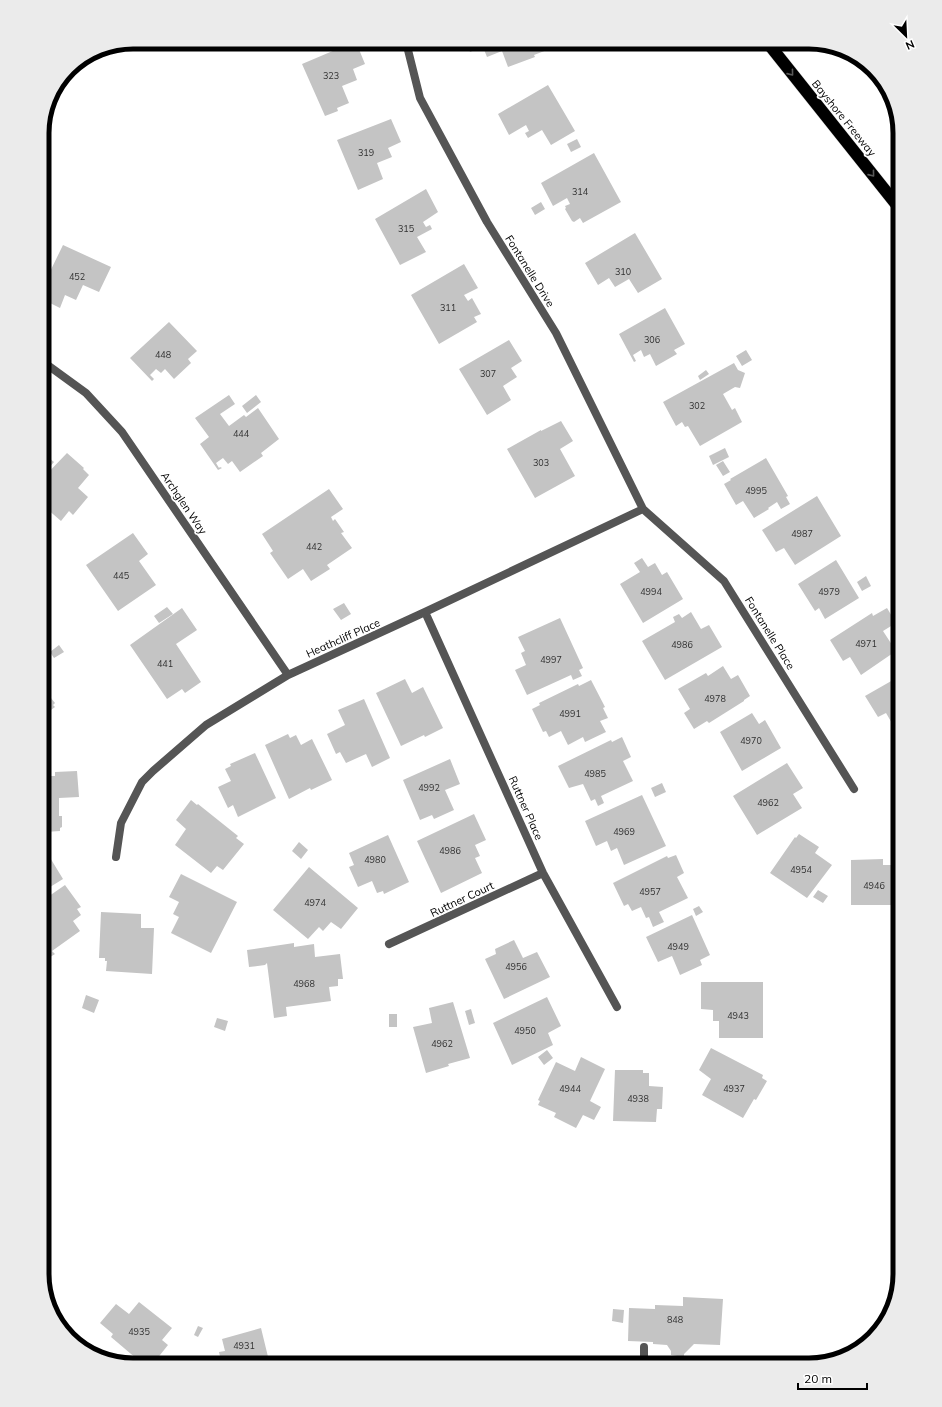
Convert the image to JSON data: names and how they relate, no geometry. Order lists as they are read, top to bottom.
{
  "streets": {
    "highway": ["Bayshore Freeway"],
    "street": [
      "Fontanelle Drive",
      "Archglen Way",
      "Fontanelle Place",
      "Heathcliff Place",
      "Ruttner Place",
      "Ruttner Court"
    ]
  },
  "crossings": [
    ["Fontanelle Drive", "Fontanelle Place"],
    ["Fontanelle Drive", "Heathcliff Place"],
    ["Archglen Way", "Heathcliff Place"],
    ["Fontanelle Place", "Heathcliff Place"],
    ["Heathcliff Place", "Ruttner Place"],
    ["Ruttner Place", "Ruttner Court"]
  ],
  "one_way": ["Bayshore Freeway"],
  "house_numbers": [
    "323",
    "319",
    "314",
    "315",
    "310",
    "452",
    "311",
    "306",
    "448",
    "307",
    "302",
    "444",
    "303",
    "4995",
    "4987",
    "442",
    "445",
    "4994",
    "4979",
    "4971",
    "4986",
    "4997",
    "441",
    "4978",
    "4991",
    "4970",
    "4985",
    "4992",
    "4962",
    "4969",
    "4986",
    "4980",
    "4954",
    "4946",
    "4957",
    "4974",
    "4949",
    "4956",
    "4968",
    "4943",
    "4950",
    "4962",
    "4944",
    "4937",
    "4938",
    "848",
    "4935",
    "4931"
  ],
  "scale_bar": "20 m",
  "north": "bottom right"
}
